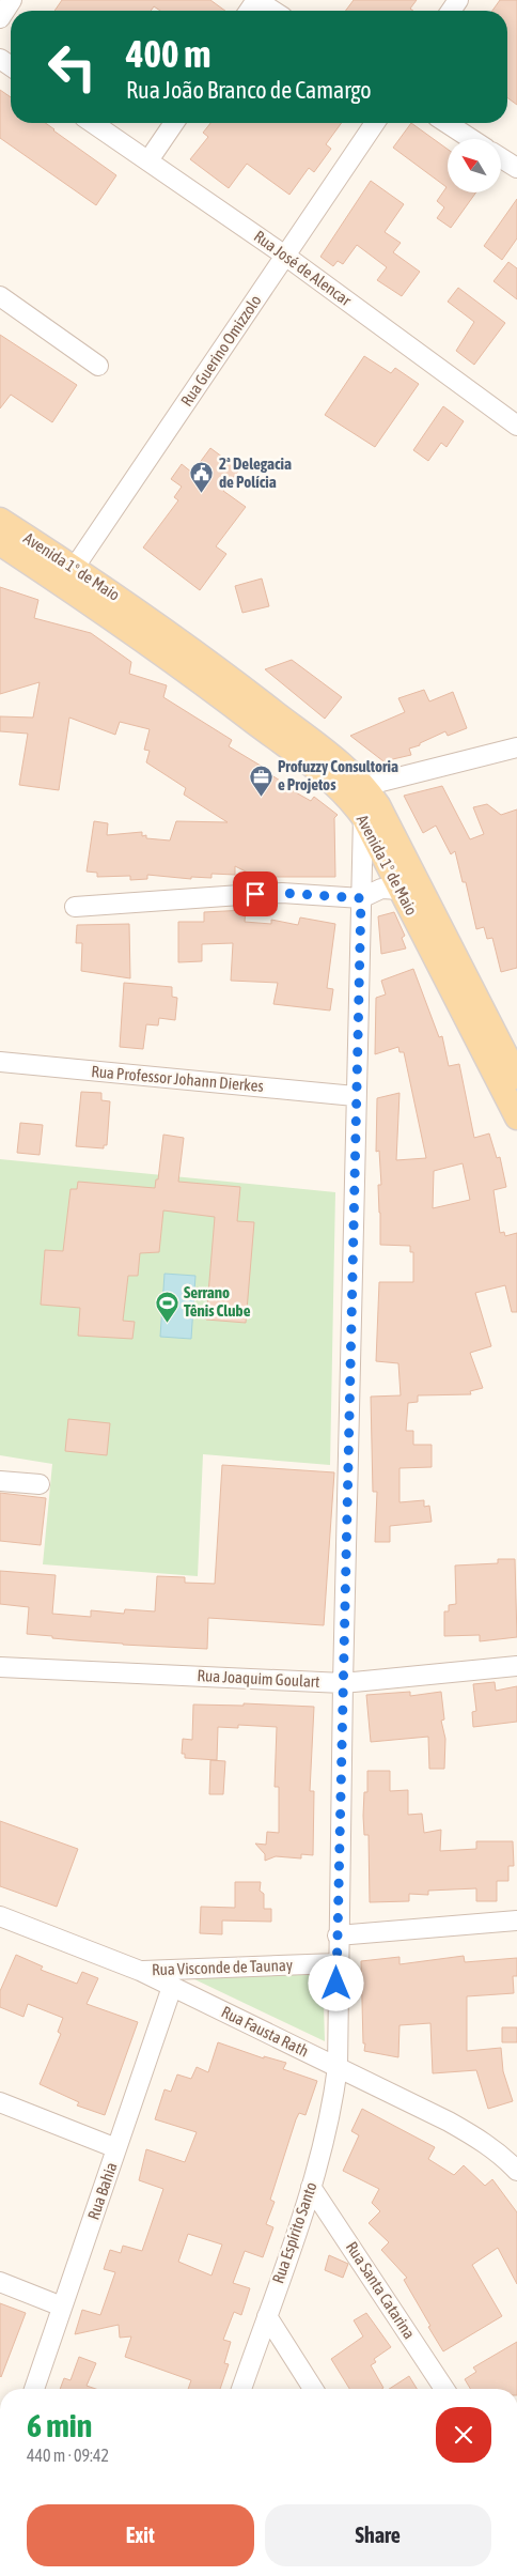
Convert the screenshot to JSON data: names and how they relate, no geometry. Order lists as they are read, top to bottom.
{
  "streets": {
    "main road": ["Avenida 1º de Maio"],
    "street": [
      "Rua José de Alencar",
      "Rua Guerino Omizzolo",
      "Rua Professor Johann Dierkes",
      "Rua Joaquim Goulart",
      "Rua Visconde de Taunay",
      "Rua Fausta Rath",
      "Rua Bahia",
      "Rua Espírito Santo",
      "Rua Santa Catarina"
    ]
  },
  "crossings": [
    ["Rua José de Alencar", "Rua Guerino Omizzolo"],
    ["Rua Guerino Omizzolo", "Avenida 1º de Maio"],
    ["Avenida 1º de Maio", "Rua Espírito Santo"],
    ["Rua Professor Johann Dierkes", "Rua Espírito Santo"],
    ["Rua Joaquim Goulart", "Rua Espírito Santo"],
    ["Rua Visconde de Taunay", "Rua Fausta Rath"],
    ["Rua Visconde de Taunay", "Rua Espírito Santo"],
    ["Rua Fausta Rath", "Rua Bahia"],
    ["Rua Fausta Rath", "Rua Espírito Santo"],
    ["Rua Espírito Santo", "Rua Santa Catarina"]
  ],
  "places": {
    "public building": ["2ª Delegacia de Polícia"],
    "office": ["Profuzzy Consultoria e Projetos"],
    "sports": ["Serrano Tênis Clube"]
  },
  "north": "top left",
  "page": {
    "turn": ["400 m", "Rua João Branco de Camargo"],
    "heading": ["6 min", "440 m · 09:42"],
    "buttons": ["Exit", "Share"]
  }
}
